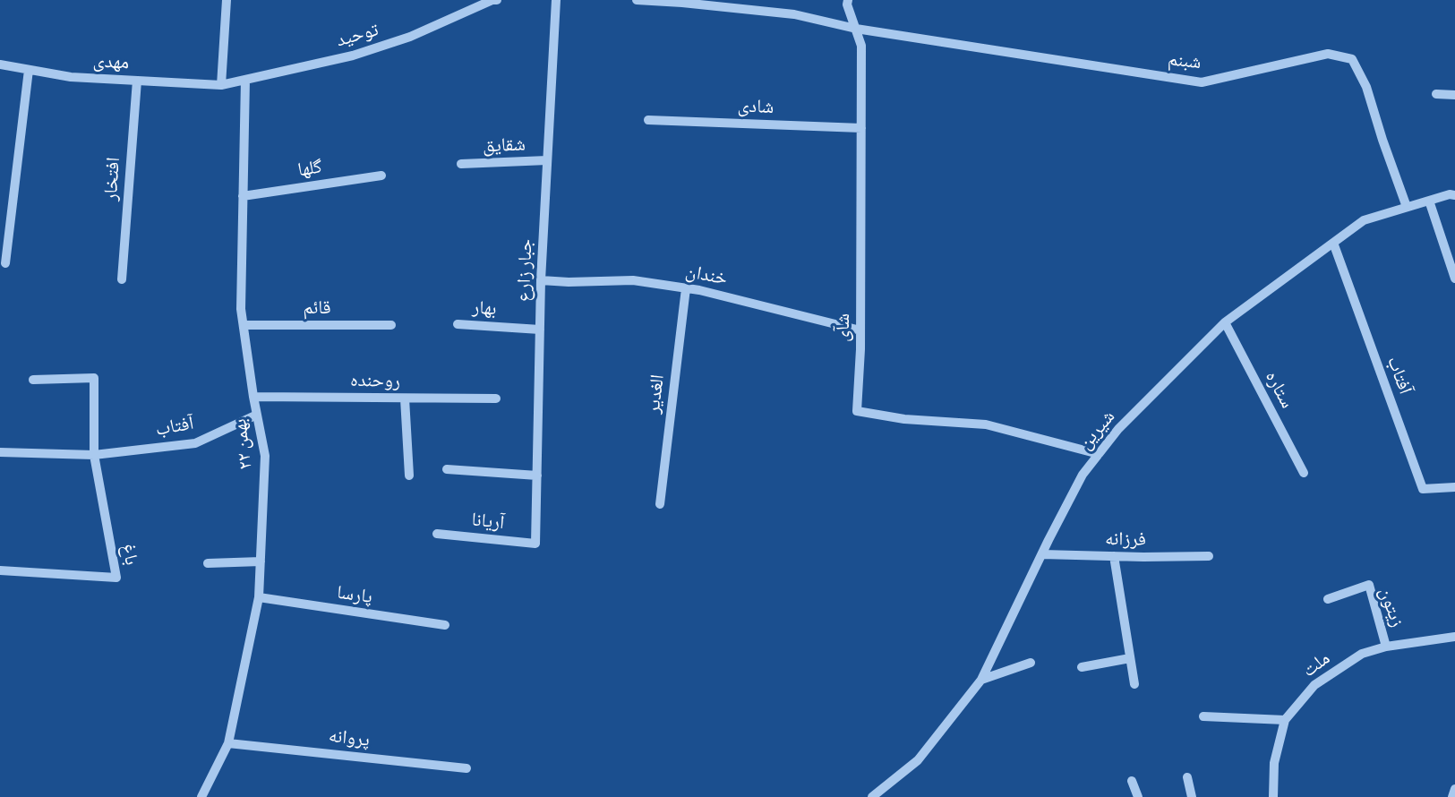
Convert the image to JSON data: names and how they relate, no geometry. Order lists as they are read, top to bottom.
{
  "streets": {
    "street": [
      "توحید",
      "شبنم",
      "مهدی",
      "شادی",
      "شقایق",
      "گلها",
      "افتخار",
      "جبار زارع",
      "خندان",
      "قائم",
      "بهار",
      "شآی",
      "آفتاب",
      "روحنده",
      "ستاره",
      "الغدیر",
      "شیرین",
      "۲۲ بهمن",
      "آریانا",
      "فرزانه",
      "باغ",
      "پارسا",
      "زیتون",
      "ملت",
      "پروانه"
    ]
  },
  "crossings": [
    ["توحید", "مهدی"],
    ["توحید", "۲۲ بهمن"],
    ["شبنم", "شآی"],
    ["شبنم", "شیرین"],
    ["مهدی", "افتخار"],
    ["شادی", "شآی"],
    ["شقایق", "جبار زارع"],
    ["گلها", "۲۲ بهمن"],
    ["جبار زارع", "خندان"],
    ["جبار زارع", "بهار"],
    ["جبار زارع", "آریانا"],
    ["خندان", "شآی"],
    ["خندان", "الغدیر"],
    ["قائم", "۲۲ بهمن"],
    ["شآی", "شیرین"],
    ["آفتاب", "شیرین"],
    ["آفتاب", "۲۲ بهمن"],
    ["آفتاب", "باغ"],
    ["روحنده", "۲۲ بهمن"],
    ["ستاره", "شیرین"],
    ["شیرین", "فرزانه"],
    ["۲۲ بهمن", "پارسا"],
    ["۲۲ بهمن", "پروانه"],
    ["زیتون", "ملت"]
  ]
}
